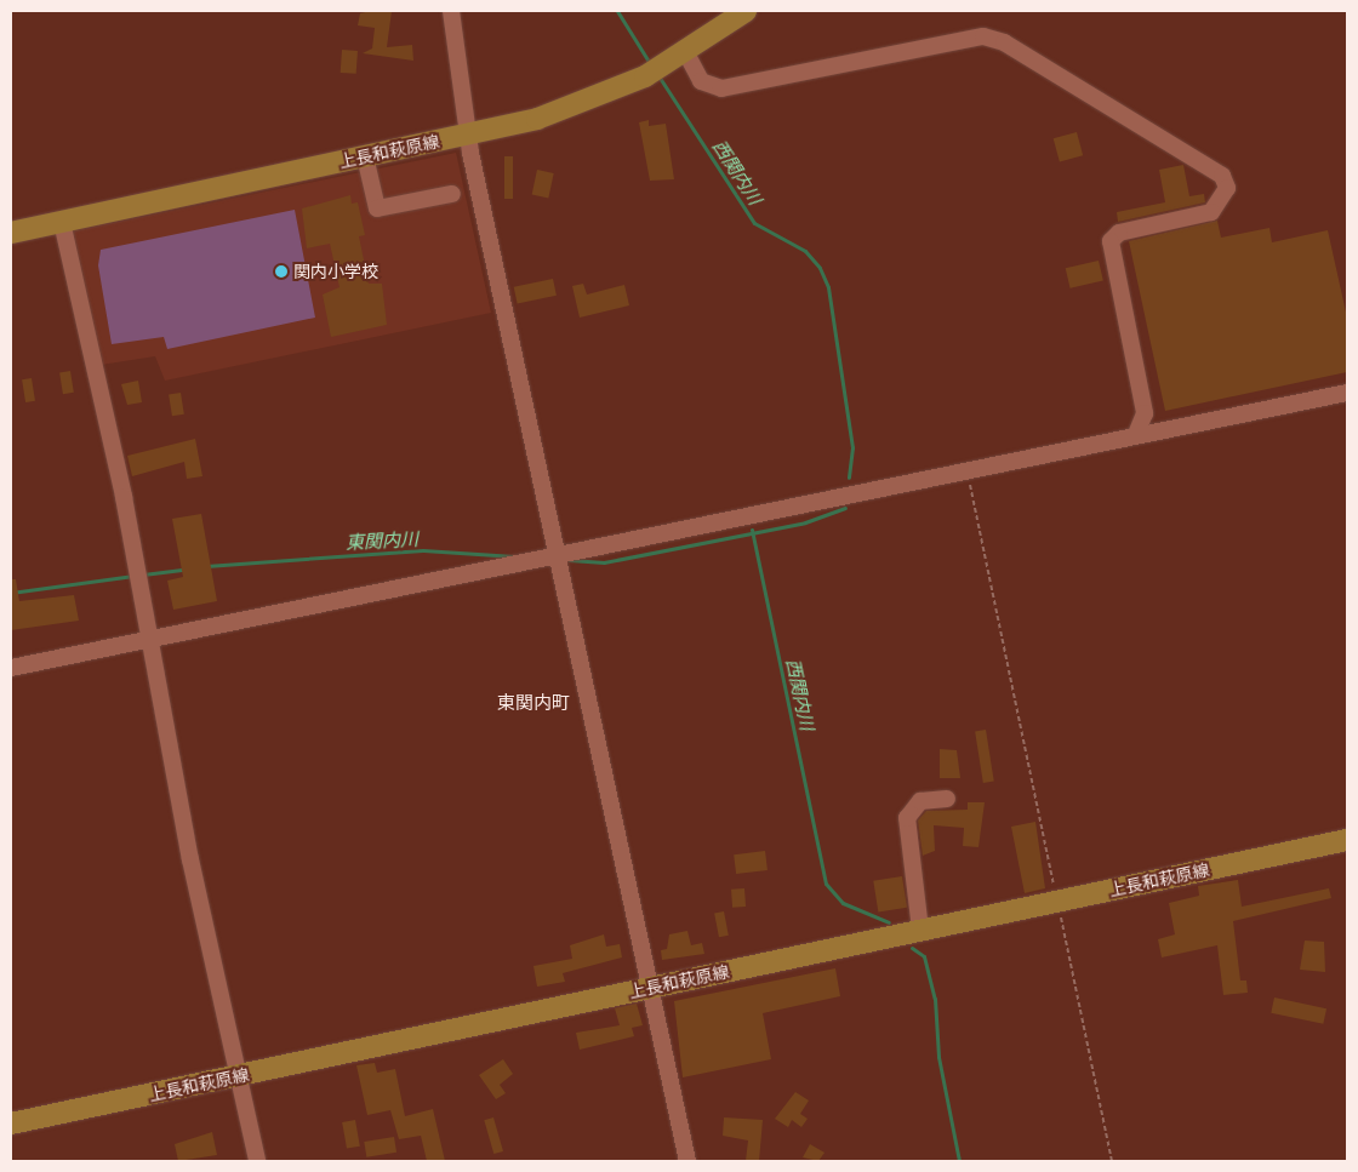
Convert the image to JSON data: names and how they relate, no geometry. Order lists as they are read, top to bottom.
{
  "streets": {
    "main road": ["上長和萩原線"]
  },
  "districts": ["東関内町"],
  "water": ["西関内川", "東関内川"],
  "places": ["関内小学校"]
}
